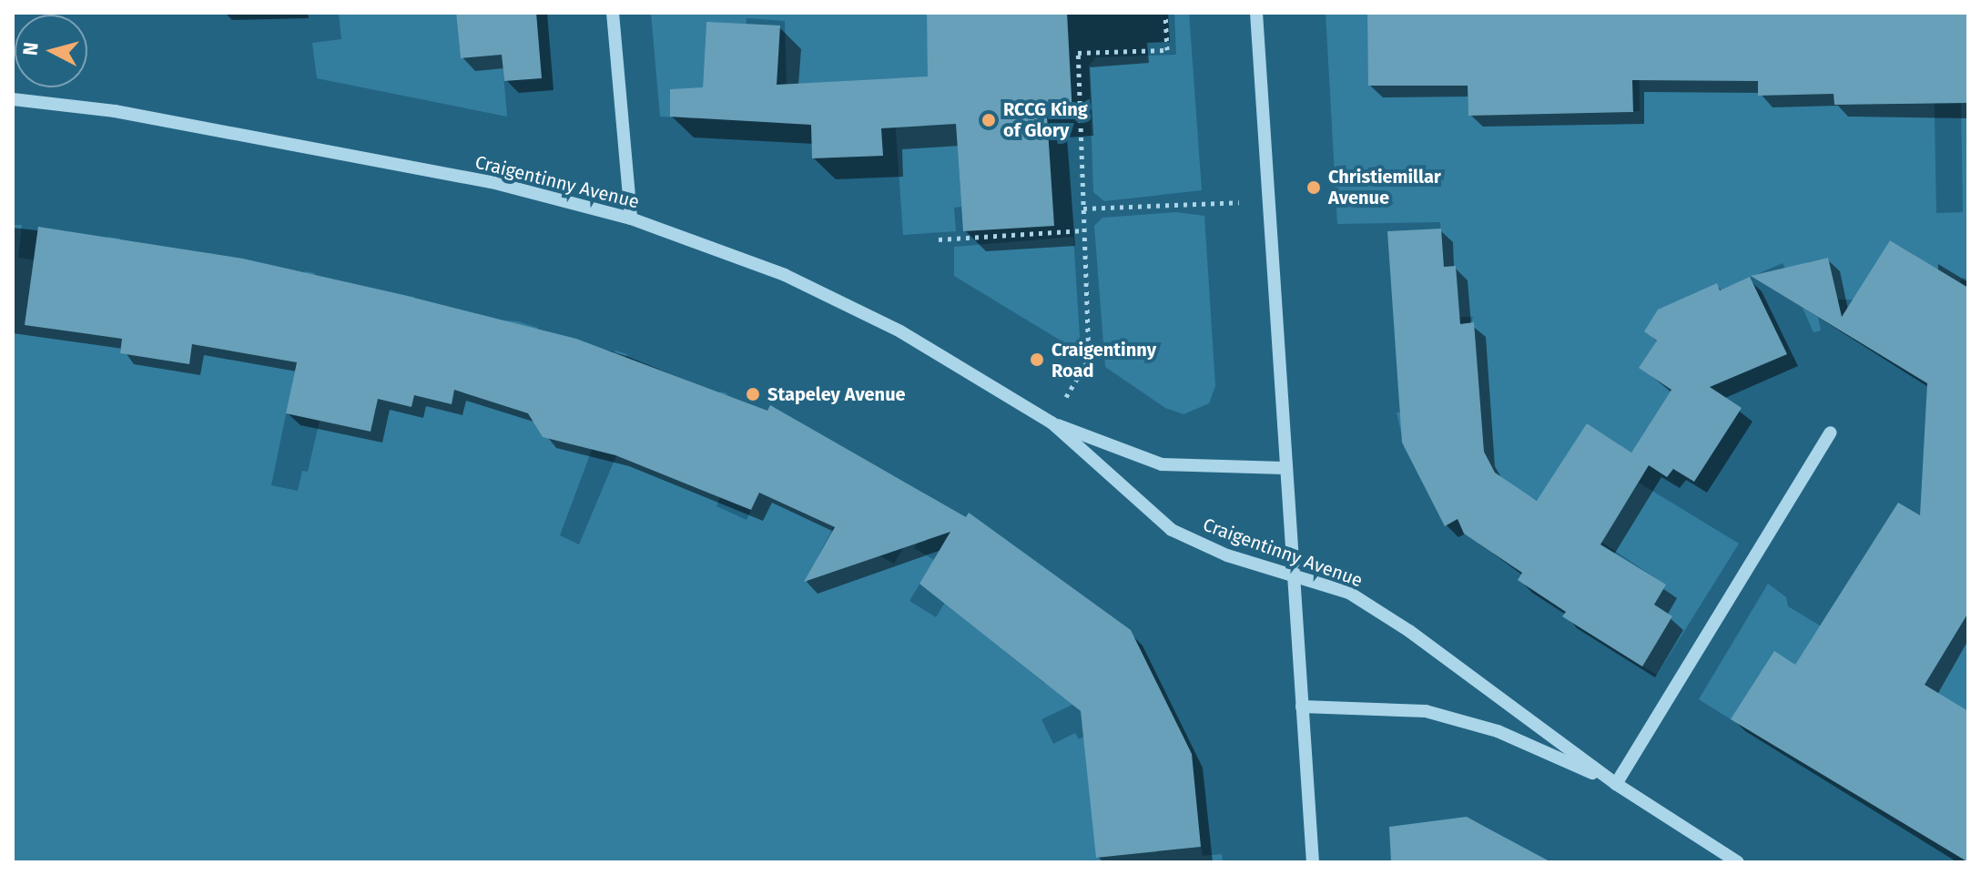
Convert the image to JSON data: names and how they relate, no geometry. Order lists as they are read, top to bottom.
{
  "streets": {
    "street": ["Craigentinny Avenue"]
  },
  "places": [
    "RCCG King of Glory",
    "Christiemillar Avenue",
    "Craigentinny Road",
    "Stapeley Avenue"
  ],
  "north": "left"
}
